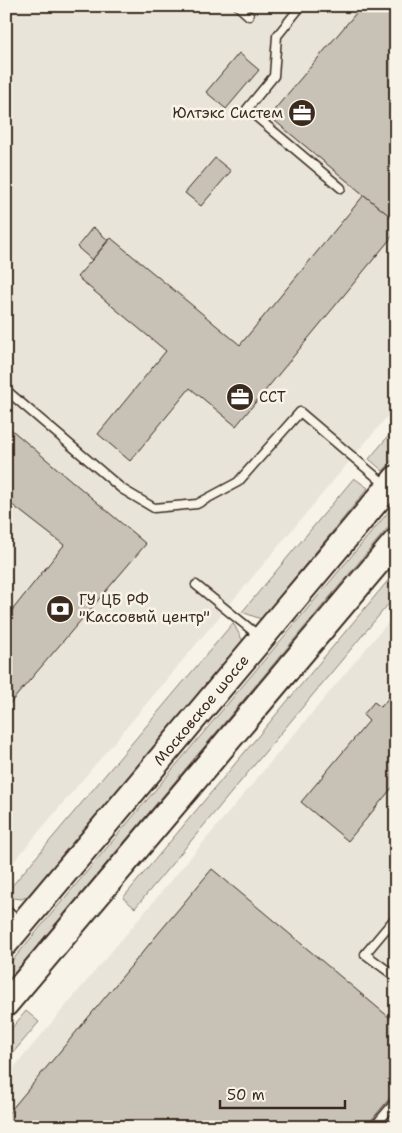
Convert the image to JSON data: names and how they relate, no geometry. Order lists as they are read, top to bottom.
{
  "streets": {
    "main road": ["Московское шоссе"]
  },
  "places": {
    "office": ["Юлтэкс Систем", "ССТ"],
    "bank": ["ГУ ЦБ РФ \"Кассовый центр\""]
  },
  "scale_bar": "50 m"
}
